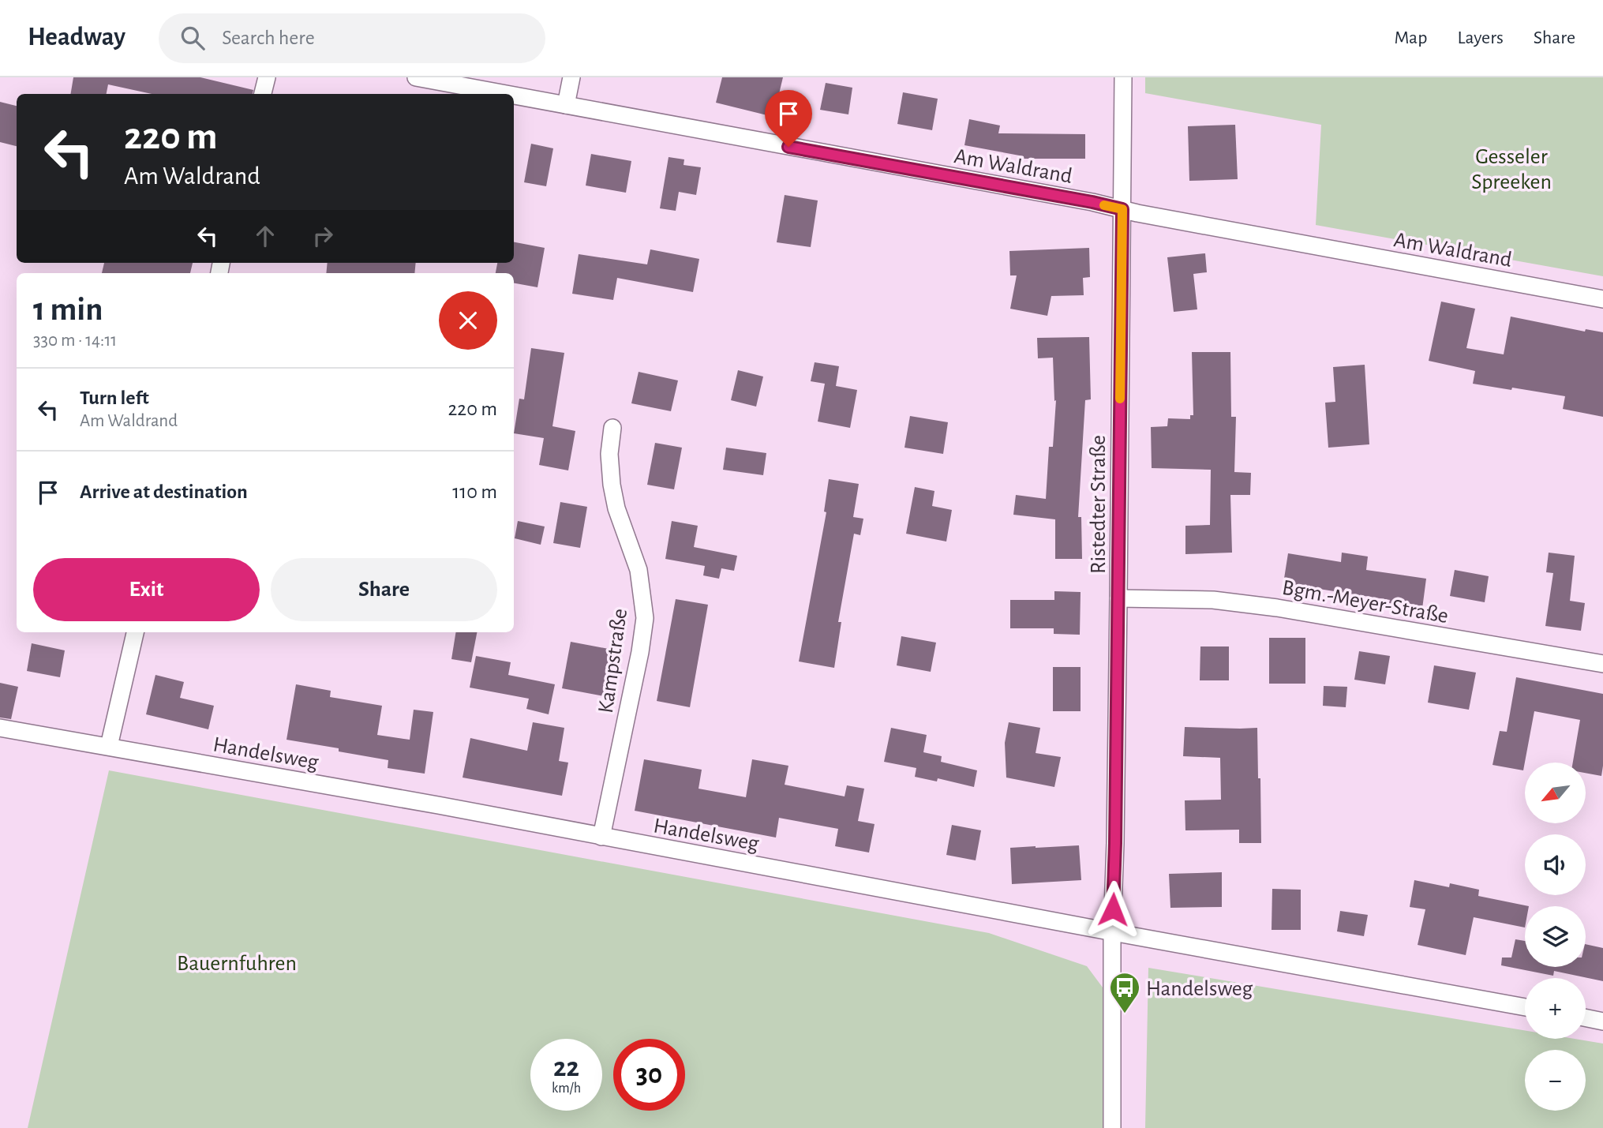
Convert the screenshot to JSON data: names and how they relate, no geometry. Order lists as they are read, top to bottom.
{
  "streets": {
    "street": [
      "Am Waldrand",
      "Ristedter Straße",
      "Bgm.-Meyer-Straße",
      "Kampstraße",
      "Handelsweg"
    ]
  },
  "crossings": [
    ["Am Waldrand", "Ristedter Straße"],
    ["Ristedter Straße", "Bgm.-Meyer-Straße"],
    ["Ristedter Straße", "Handelsweg"],
    ["Kampstraße", "Handelsweg"]
  ],
  "parks": ["Gesseler Spreeken", "Bauernfuhren"],
  "places": {
    "bus stop": ["Handelsweg"]
  },
  "north": "bottom left",
  "page": {
    "header": "Headway",
    "search": "Search here",
    "nav": ["Map", "Layers", "Share"],
    "turn": ["220 m", "Am Waldrand"],
    "heading": ["1 min", "330 m · 14:11"],
    "list": [
      {
        "name": "Turn left",
        "note": "Am Waldrand",
        "value": "220 m"
      },
      {
        "name": "Arrive at destination",
        "value": "110 m"
      }
    ],
    "buttons": ["Exit", "Share"],
    "map_buttons": ["+", "−"],
    "speed": "22 km/h",
    "limit": "30"
  }
}
